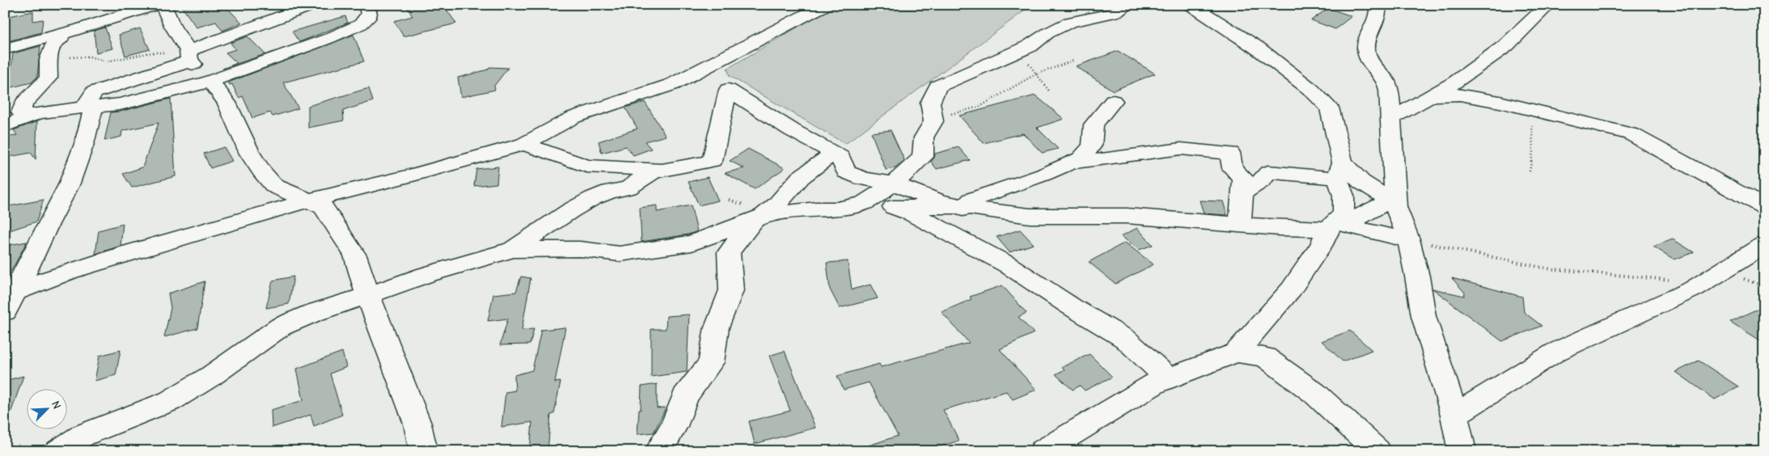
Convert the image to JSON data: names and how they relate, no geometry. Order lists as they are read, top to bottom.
{
  "north": "top right"
}
